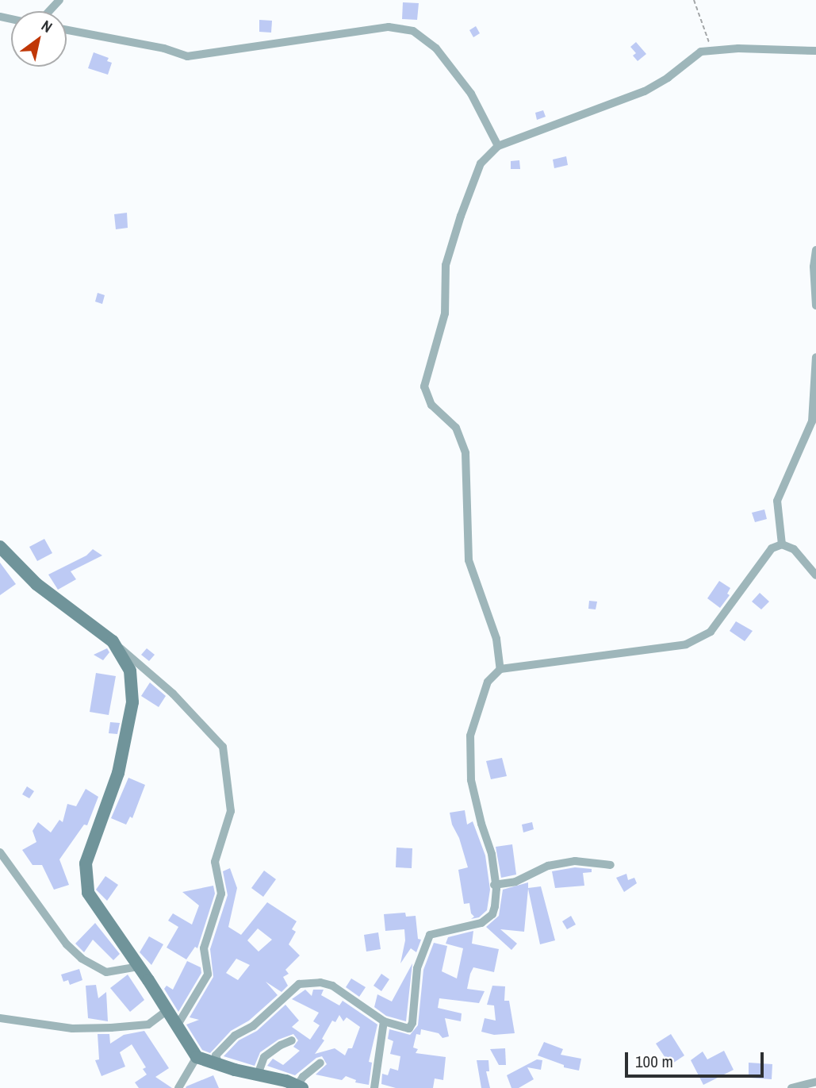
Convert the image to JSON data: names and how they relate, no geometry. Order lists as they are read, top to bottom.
{
  "scale_bar": "100 m",
  "north": "top right"
}
